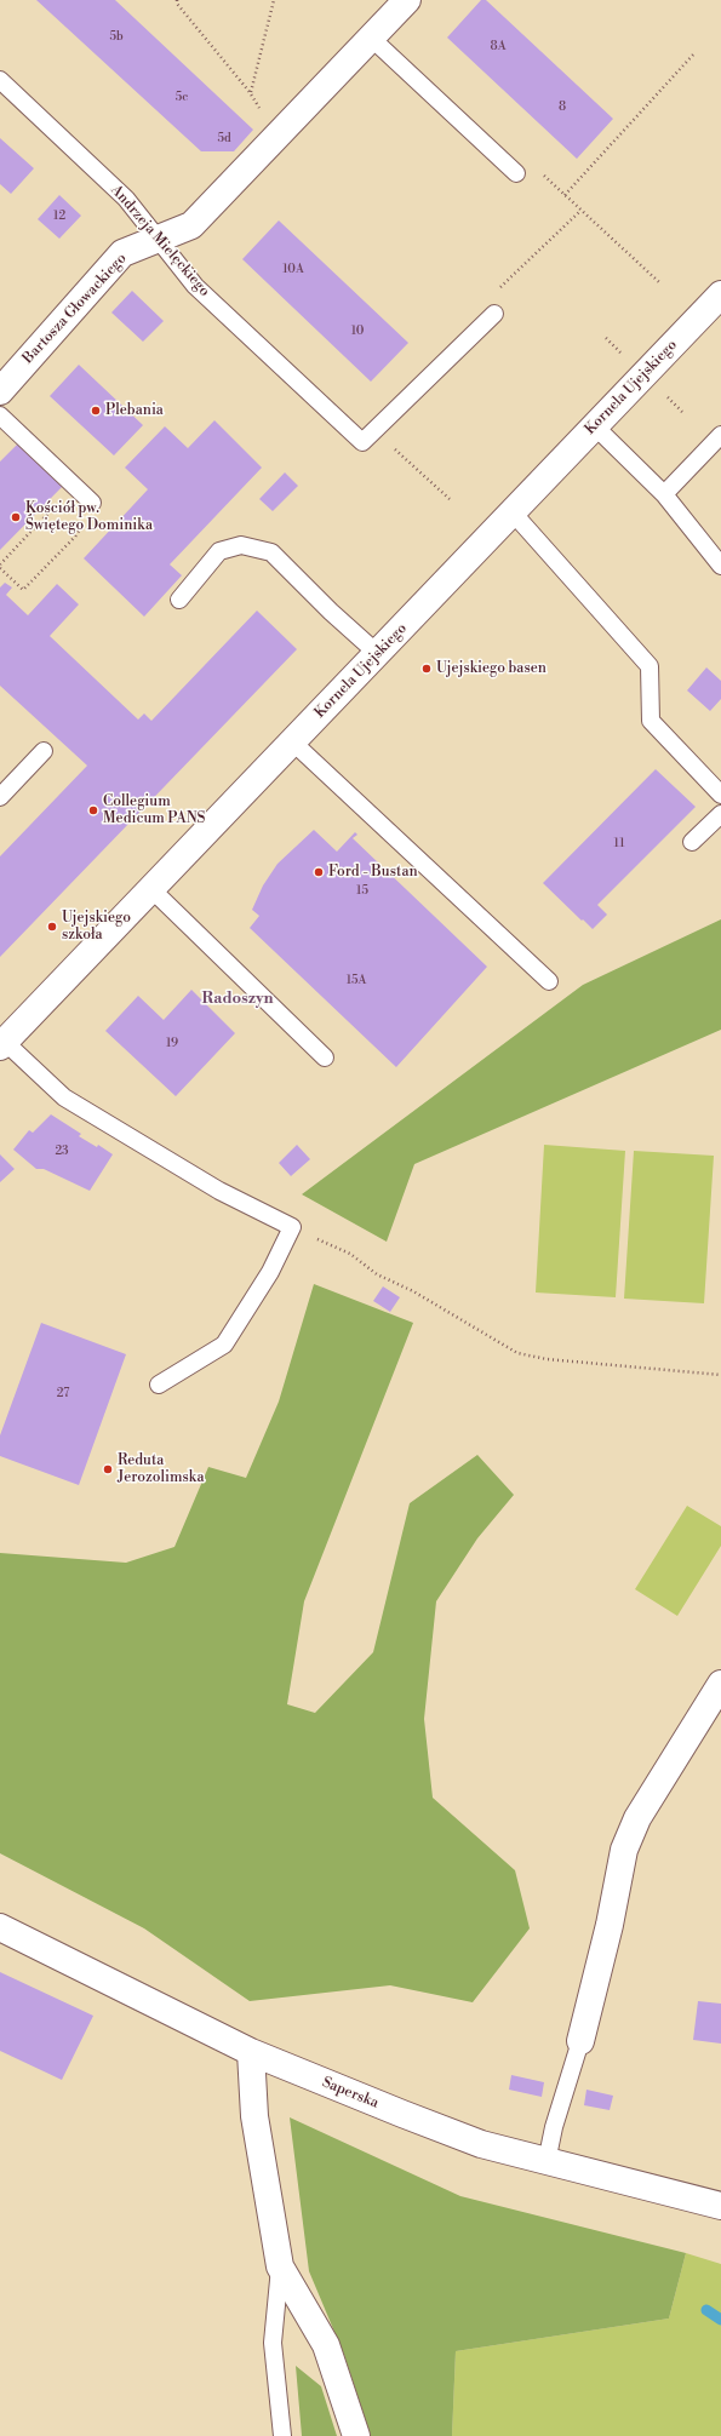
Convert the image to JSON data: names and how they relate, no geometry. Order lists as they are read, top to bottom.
{
  "streets": {
    "street": ["Bartosza Głowackiego", "Kornela Ujejskiego", "Saperska"],
    "lane": ["Andrzeja Mielęckiego"]
  },
  "crossings": [
    ["Andrzeja Mielęckiego", "Bartosza Głowackiego"]
  ],
  "districts": ["Radoszyn"],
  "places": [
    "Plebania",
    "Kościół pw. Świętego Dominika",
    "Ujejskiego basen",
    "Collegium Medicum PANS",
    "Ford - Bustan",
    "Ujejskiego szkoła",
    "Reduta Jerozolimska"
  ],
  "house_numbers": [
    "5b",
    "8A",
    "5c",
    "8",
    "5d",
    "12",
    "10A",
    "10",
    "11",
    "15",
    "15A",
    "19",
    "23",
    "27"
  ]
}
